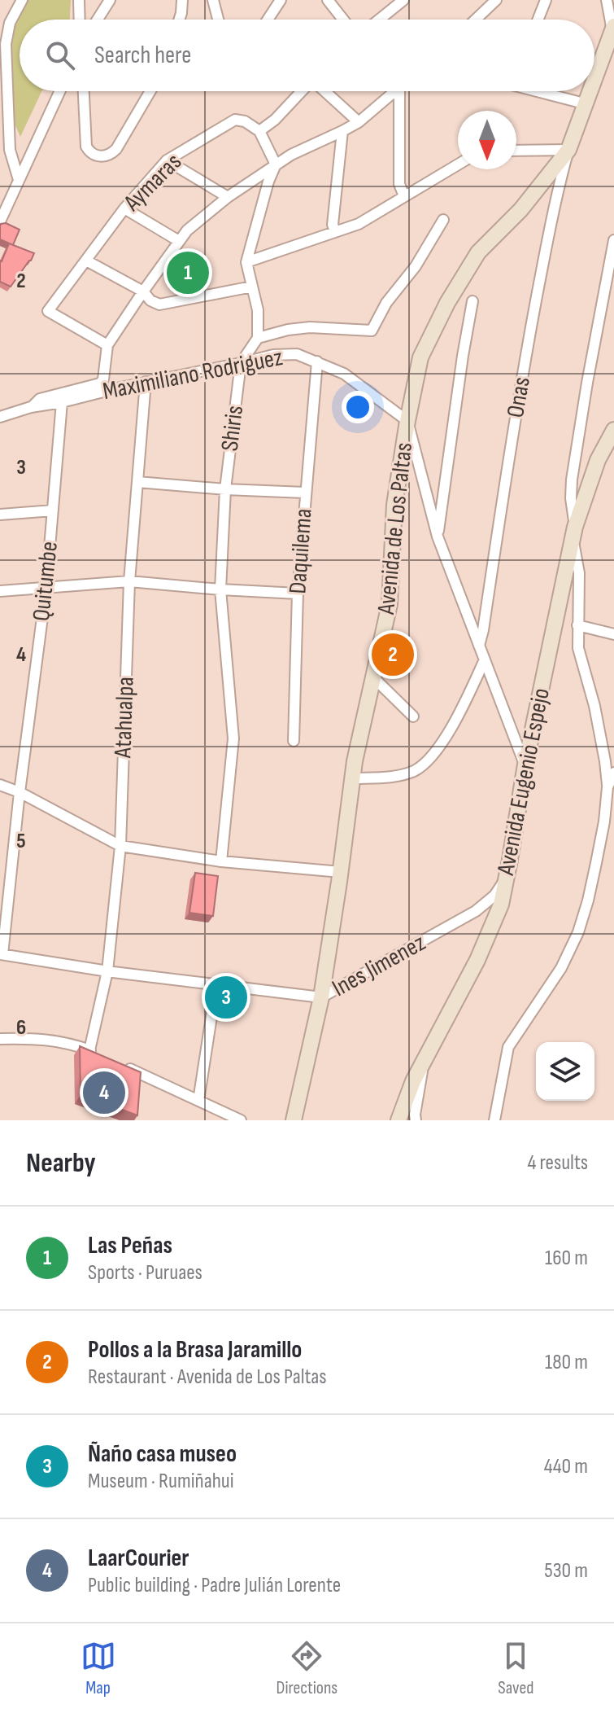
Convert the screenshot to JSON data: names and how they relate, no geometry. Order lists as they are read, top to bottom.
{
  "streets": {
    "main road": ["Avenida de Los Paltas", "Avenida Eugenio Espejo"],
    "street": [
      "Aymaras",
      "Maximiliano Rodriguez",
      "Onas",
      "Shiris",
      "Daquilema",
      "Quitumbe",
      "Atahualpa",
      "Ines Jimenez"
    ]
  },
  "crossings": [
    ["Maximiliano Rodriguez", "Shiris"],
    ["Maximiliano Rodriguez", "Avenida de Los Paltas"],
    ["Maximiliano Rodriguez", "Daquilema"],
    ["Maximiliano Rodriguez", "Quitumbe"],
    ["Maximiliano Rodriguez", "Atahualpa"],
    ["Onas", "Avenida de Los Paltas"],
    ["Avenida de Los Paltas", "Ines Jimenez"],
    ["Quitumbe", "Ines Jimenez"],
    ["Atahualpa", "Ines Jimenez"],
    ["Avenida Eugenio Espejo", "Ines Jimenez"]
  ],
  "north": "bottom",
  "page": {
    "search": "Search here",
    "pins": [
      "1",
      "2",
      "3",
      "4"
    ],
    "heading": ["Nearby", "4 results"],
    "list": [
      {
        "mark": "1",
        "name": "Las Peñas",
        "note": "Sports · Puruaes",
        "value": "160 m"
      },
      {
        "mark": "2",
        "name": "Pollos a la Brasa Jaramillo",
        "note": "Restaurant · Avenida de Los Paltas",
        "value": "180 m"
      },
      {
        "mark": "3",
        "name": "Ñaño casa museo",
        "note": "Museum · Rumiñahui",
        "value": "440 m"
      },
      {
        "mark": "4",
        "name": "LaarCourier",
        "note": "Public building · Padre Julián Lorente",
        "value": "530 m"
      }
    ],
    "nav": ["Map", "Directions", "Saved"]
  },
  "grid": {
    "rows": [
      "2",
      "3",
      "4",
      "5",
      "6"
    ]
  }
}
